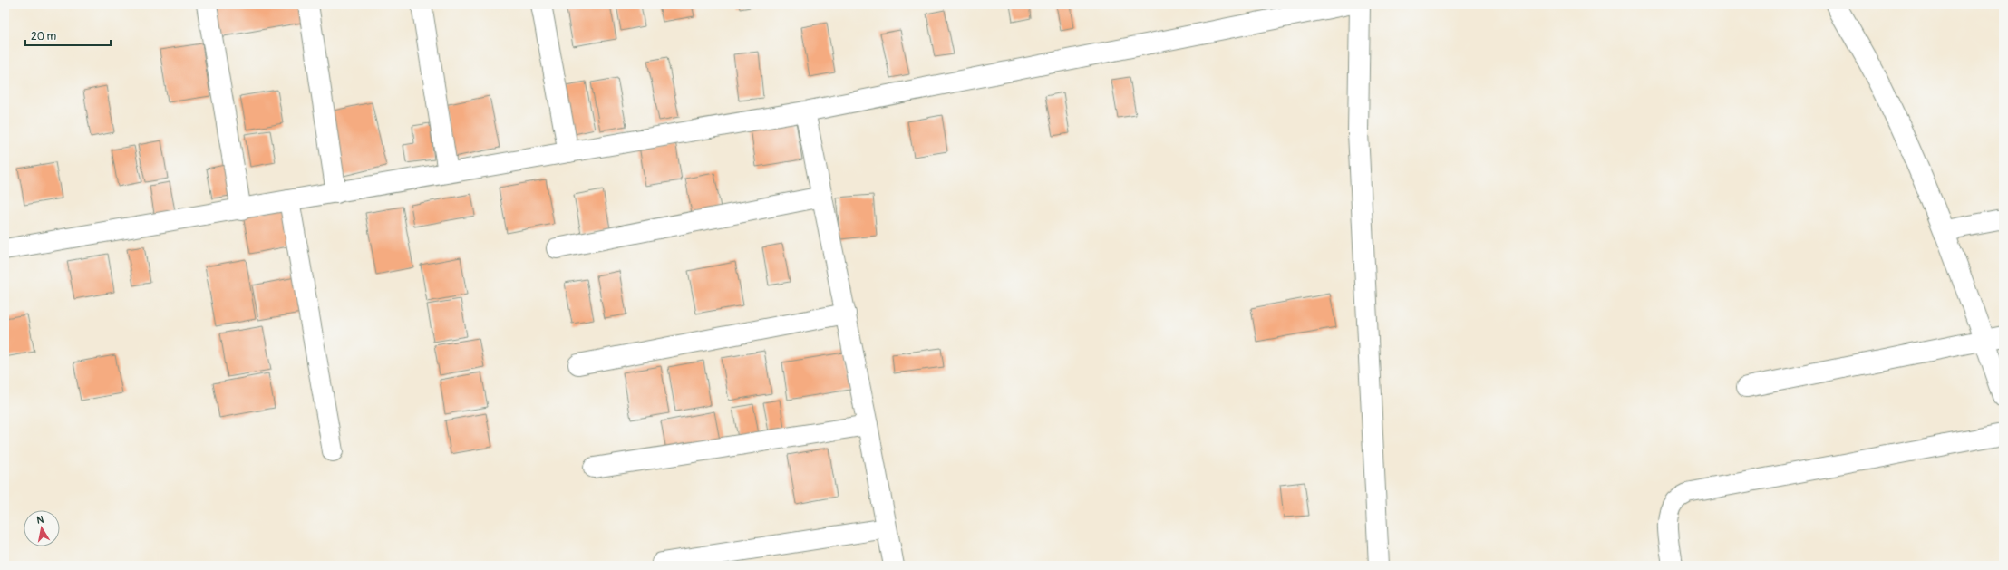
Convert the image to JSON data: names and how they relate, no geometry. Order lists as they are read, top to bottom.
{
  "scale_bar": "20 m",
  "north": "top"
}
